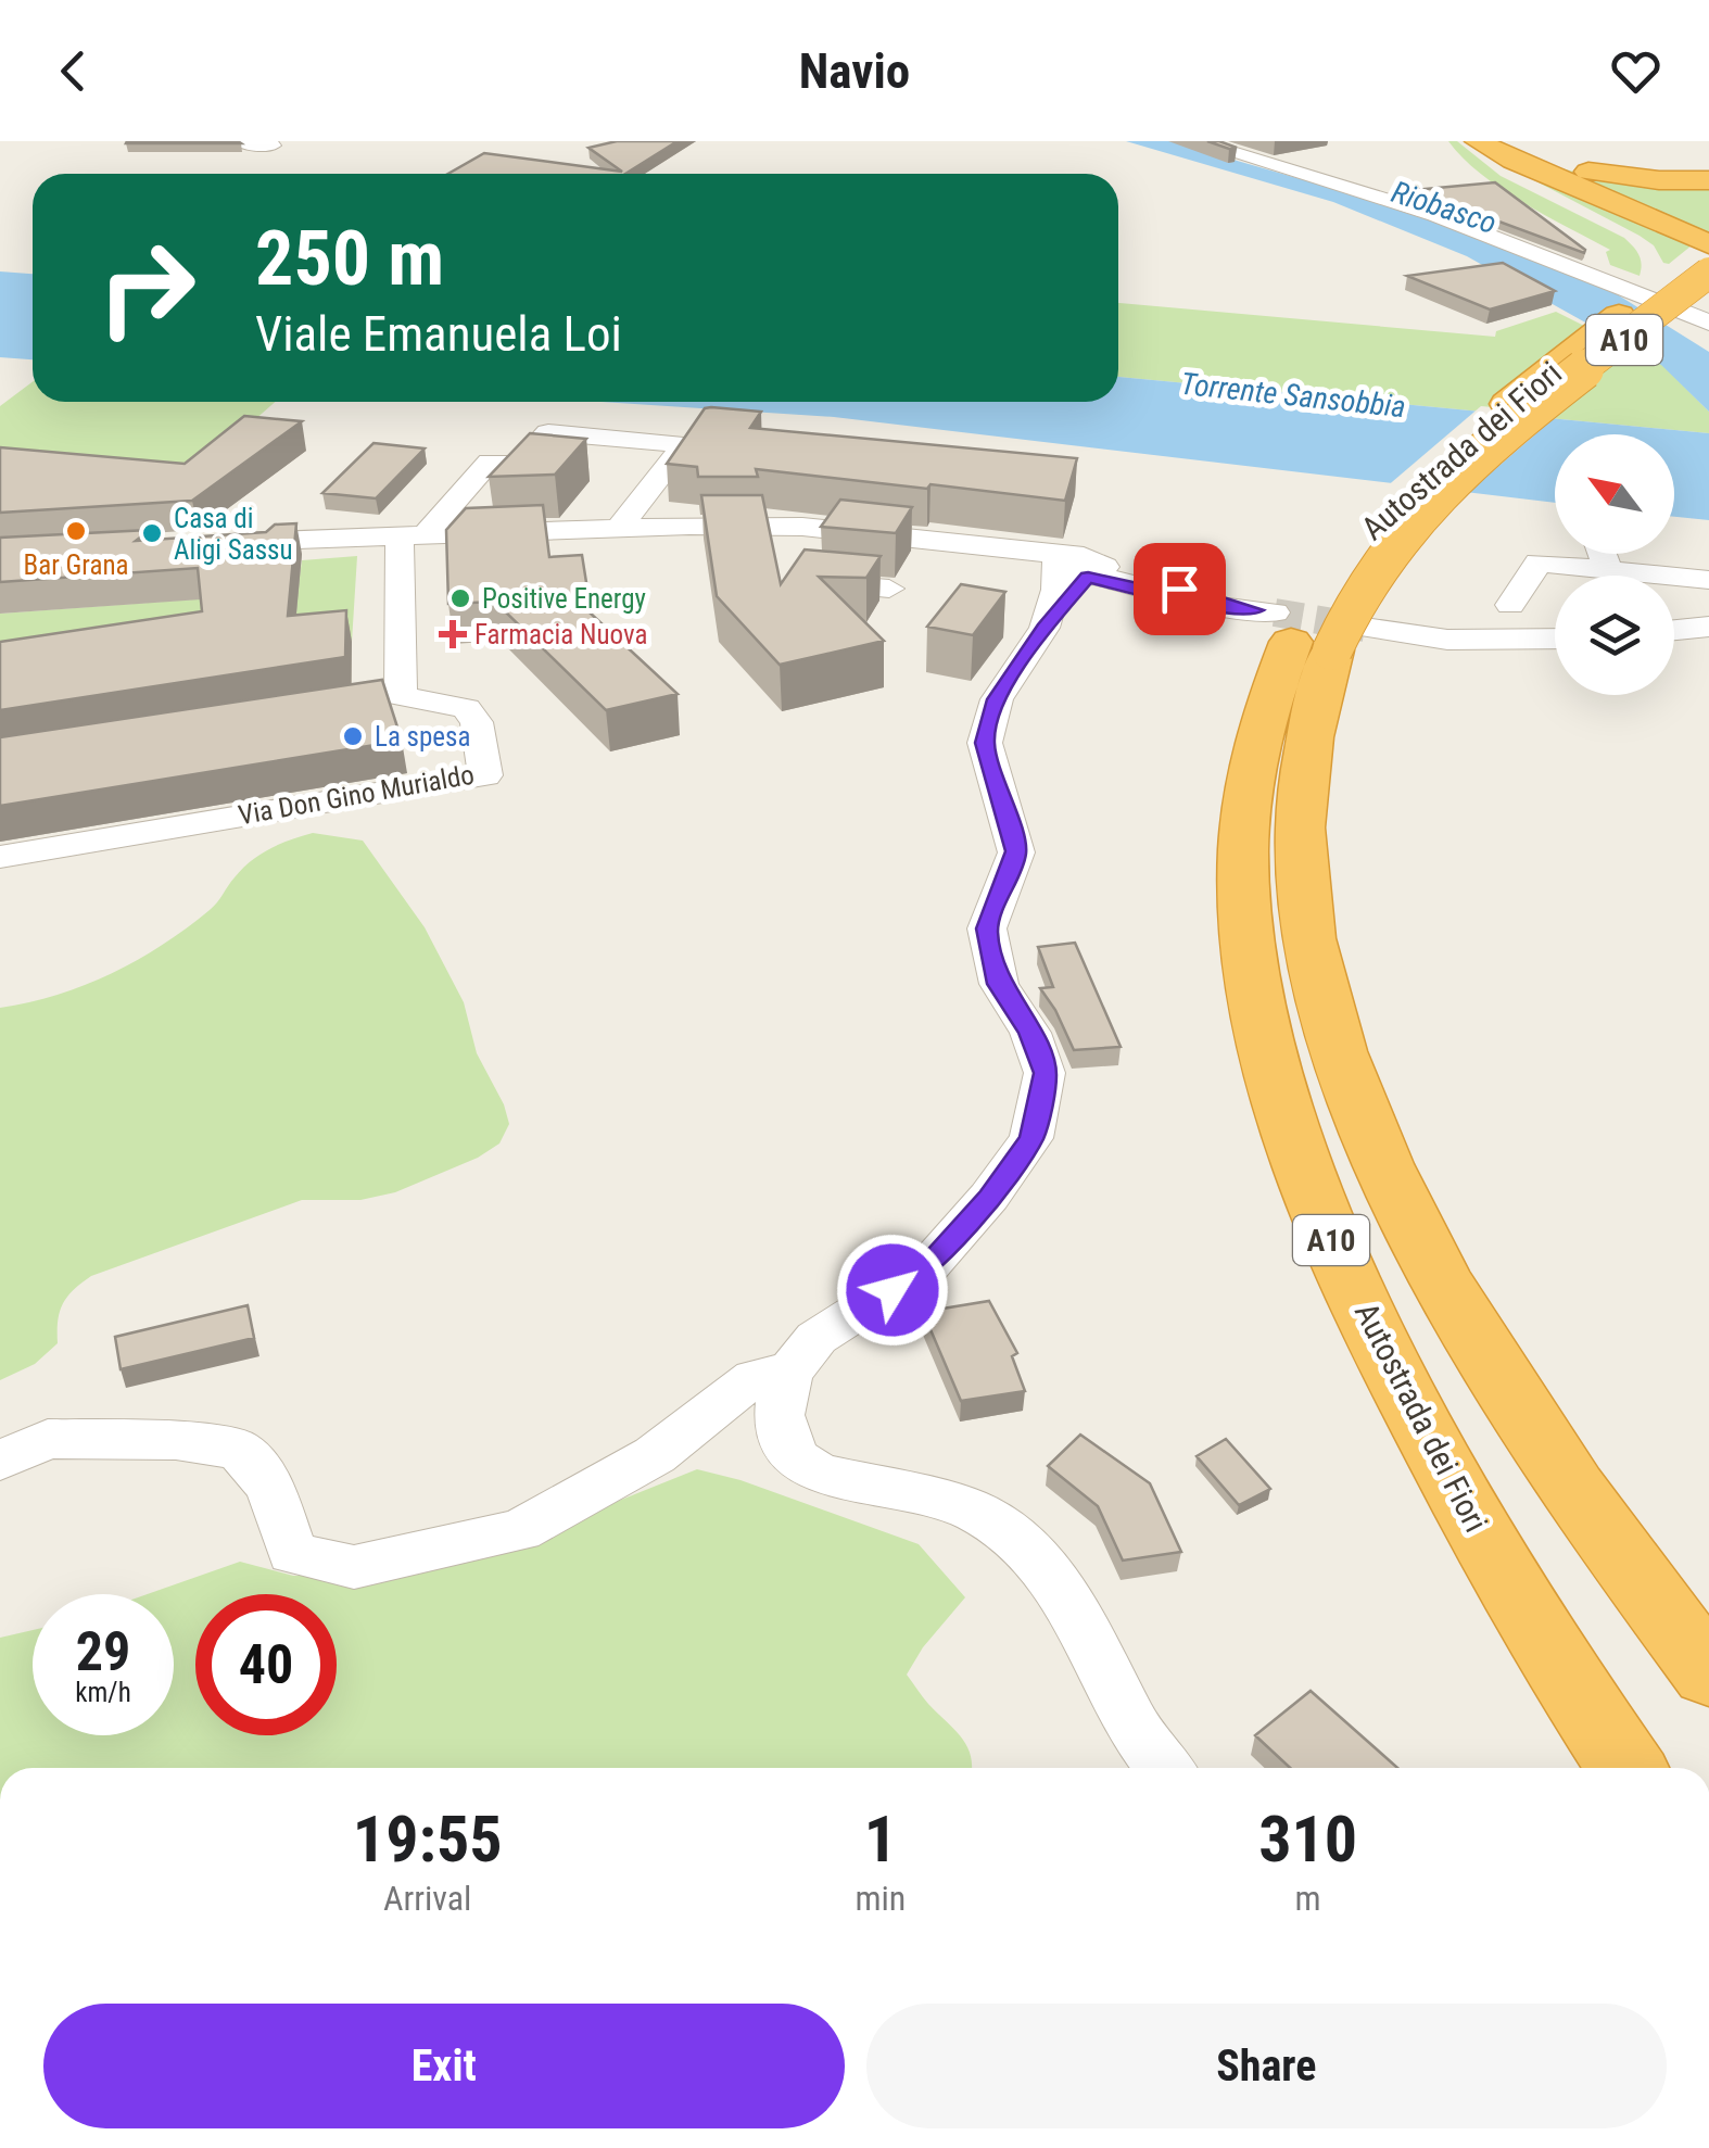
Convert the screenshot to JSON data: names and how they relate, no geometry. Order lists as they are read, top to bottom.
{
  "streets": {
    "highway": ["A10", "Autostrada dei Fiori"],
    "street": ["Via Don Gino Murialdo"]
  },
  "water": ["Riobasco", "Torrente Sansobbia"],
  "places": {
    "other": [
      "Bar Grana",
      "Casa di Aligi Sassu",
      "Positive Energy",
      "La spesa"
    ],
    "health": ["Farmacia Nuova"]
  },
  "north": "top left",
  "page": {
    "header": "Navio",
    "turn": ["250 m", "Viale Emanuela Loi"],
    "speed": "29 km/h",
    "limit": "40",
    "eta": [
      "19:55",
      "Arrival",
      "1",
      "min",
      "310",
      "m"
    ],
    "buttons": ["Exit", "Share"]
  }
}
